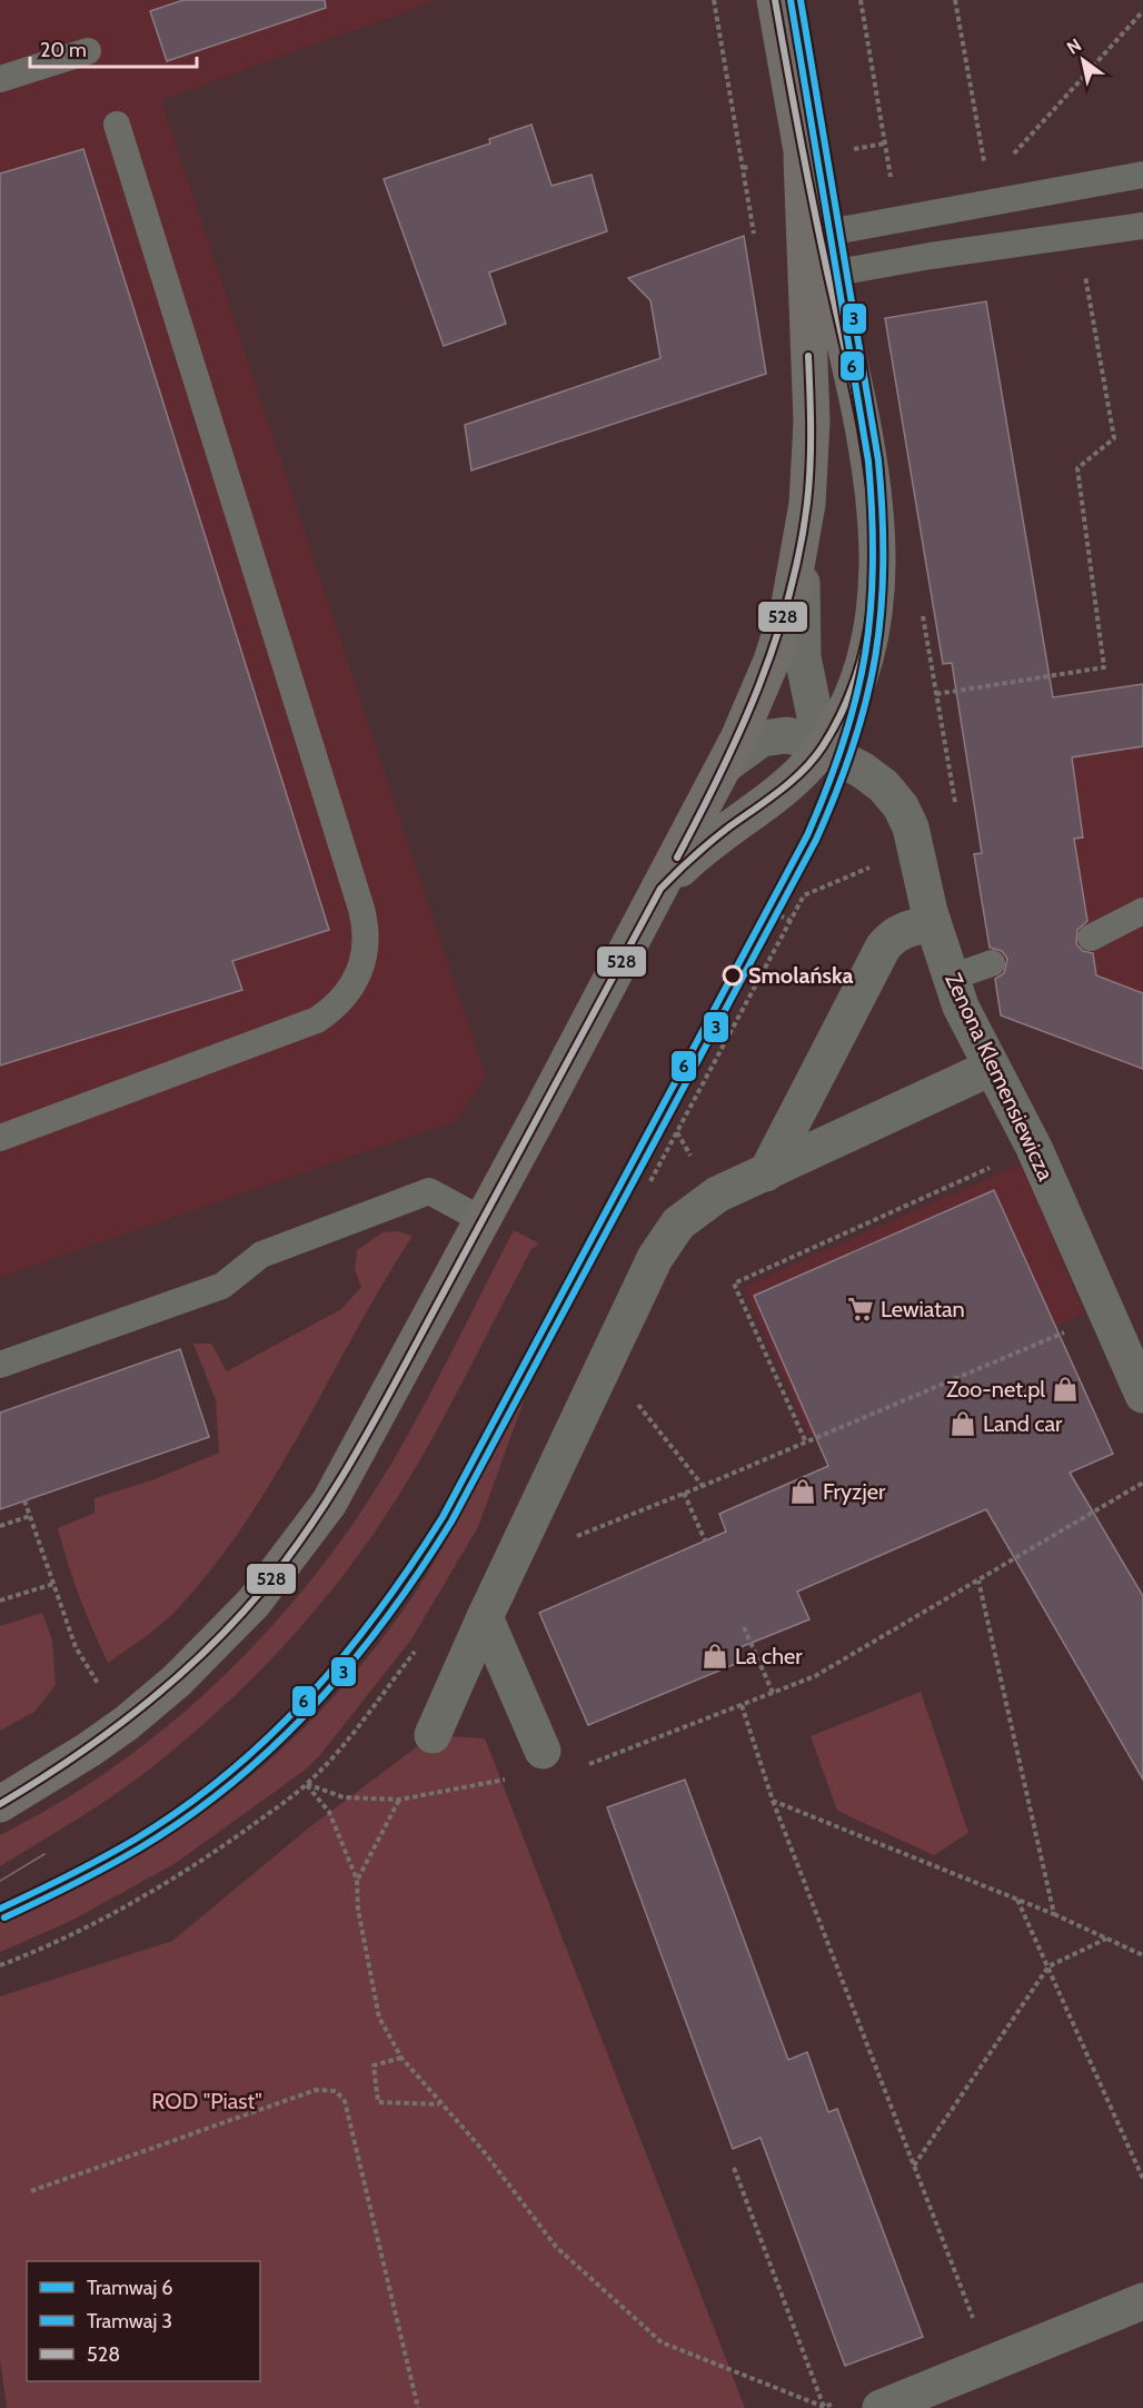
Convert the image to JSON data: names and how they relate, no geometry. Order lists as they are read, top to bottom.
{
  "streets": {
    "street": ["Zenona Klemensiewicza"]
  },
  "parks": ["ROD \"Piast\""],
  "places": {
    "other": ["Smolańska"],
    "supermarket": ["Lewiatan"],
    "shop": [
      "Zoo-net.pl",
      "Land car",
      "Fryzjer",
      "La cher"
    ]
  },
  "lines": ["tram line 6", "tram line 3", "transit line 528"],
  "legend": ["Tramwaj 6", "Tramwaj 3", "528"],
  "scale_bar": "20 m",
  "north": "top left"
}
